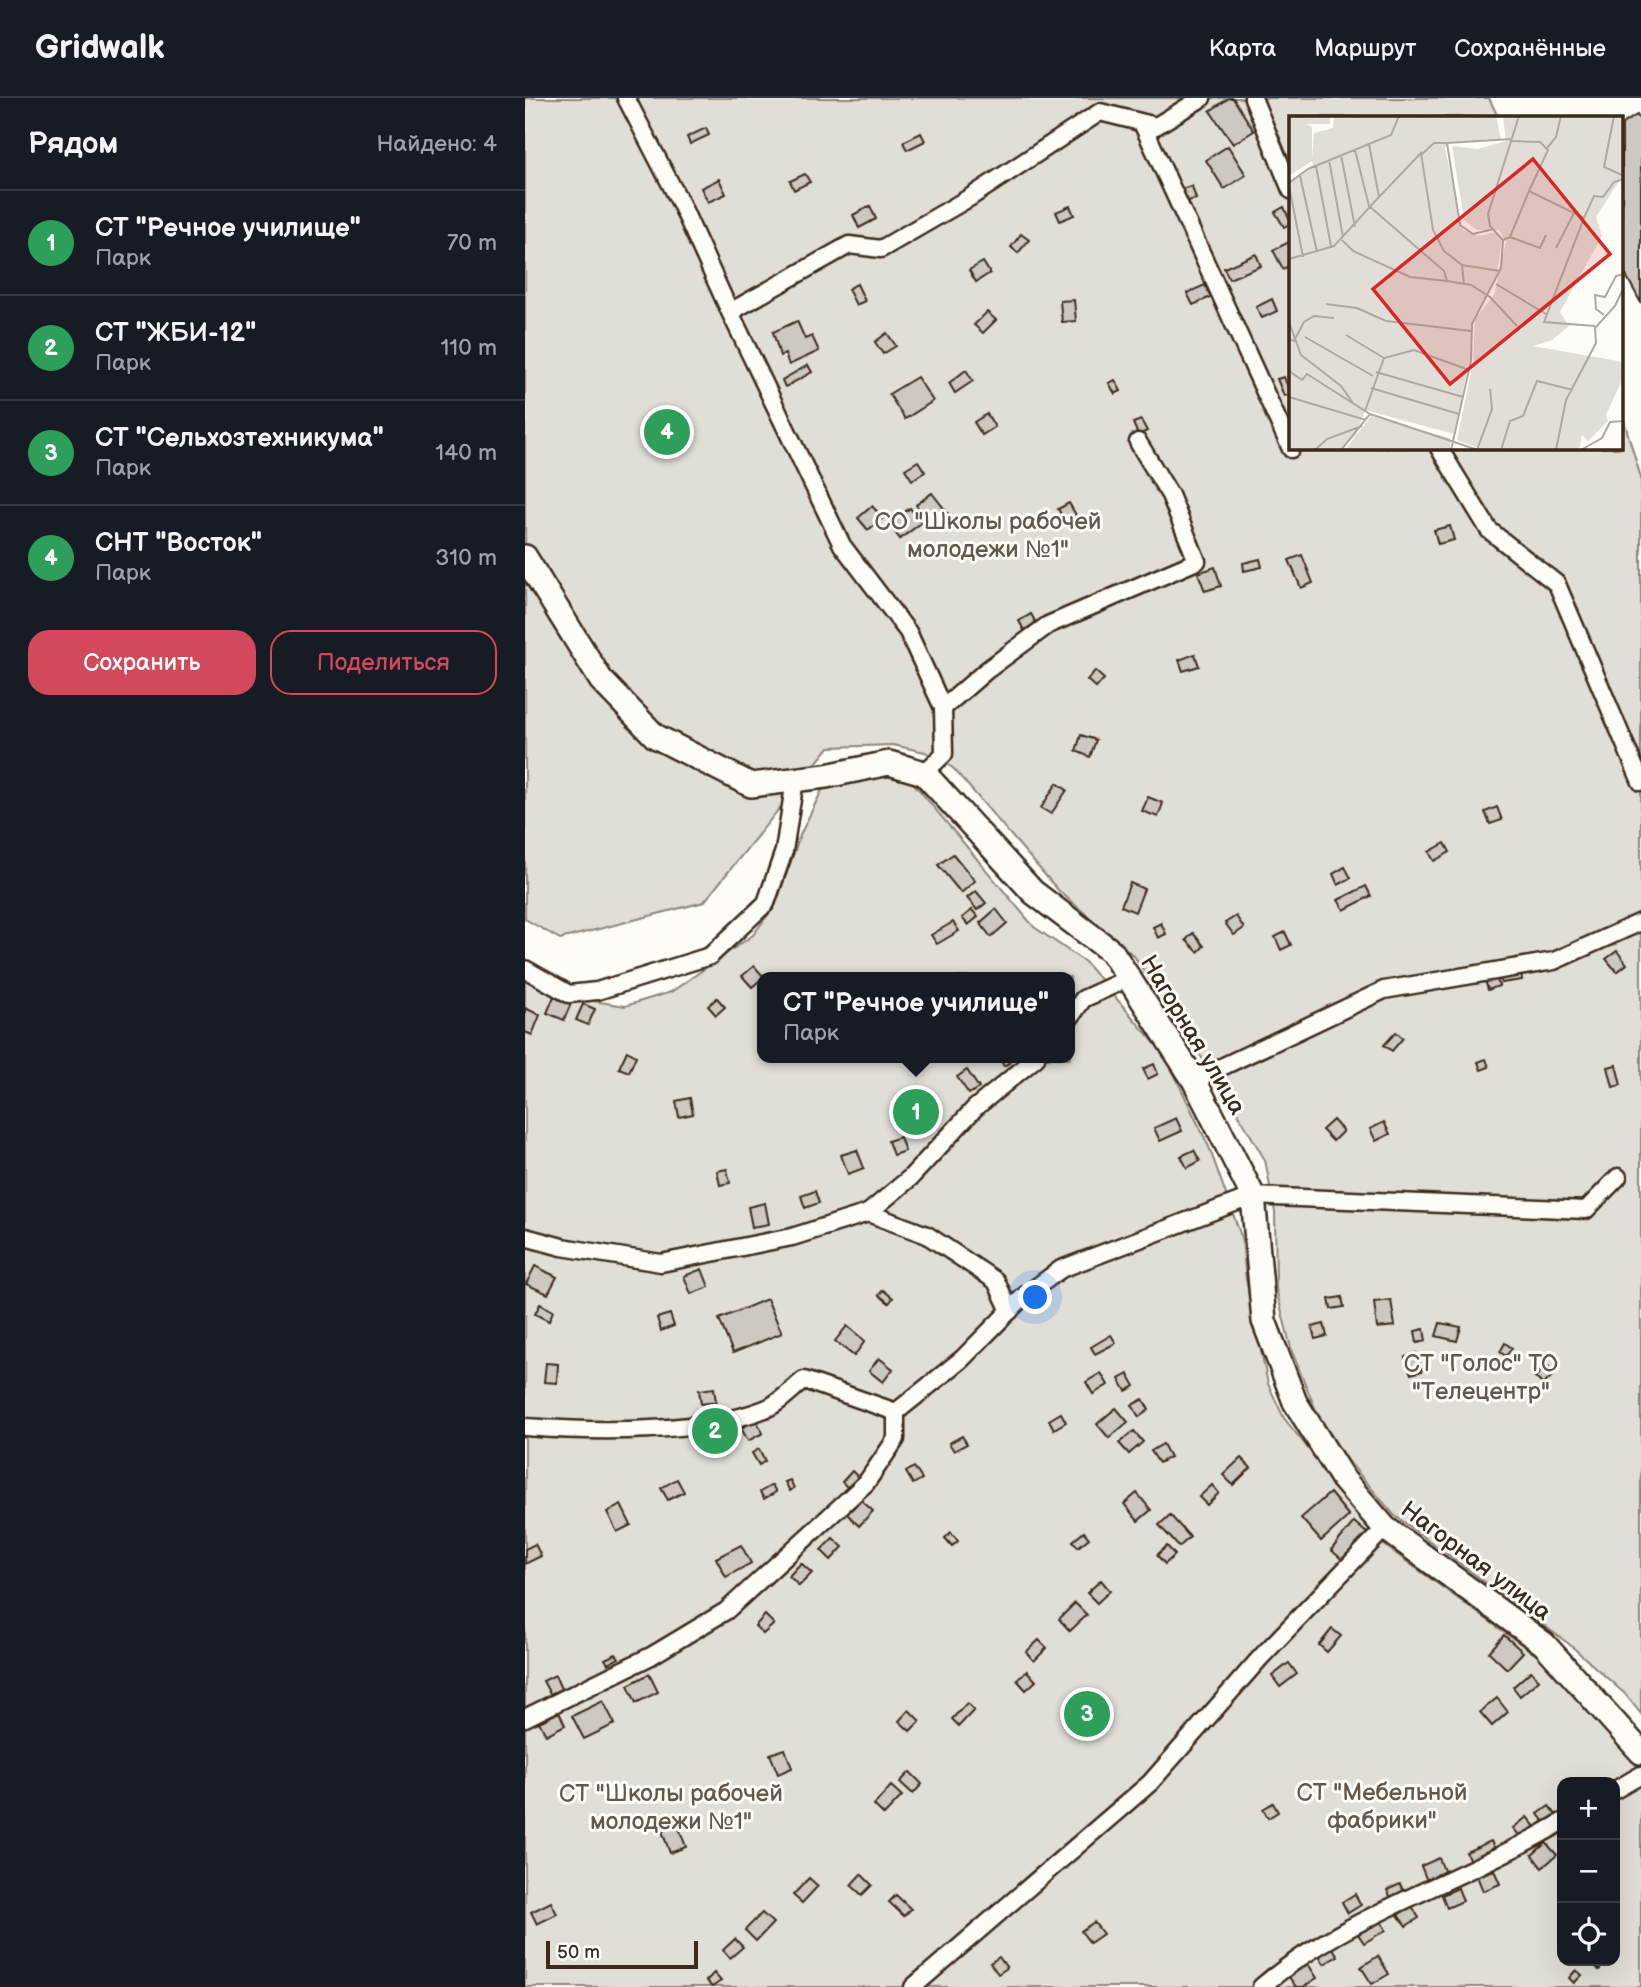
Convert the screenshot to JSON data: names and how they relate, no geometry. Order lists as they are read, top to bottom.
{
  "streets": {
    "street": ["Нагорная улица"]
  },
  "parks": [
    "СО \"Школы рабочей молодежи №1\"",
    "СТ \"Голос\" ТО \"Телецентр\"",
    "СТ \"Мебельной фабрики\"",
    "СТ \"Школы рабочей молодежи №1\""
  ],
  "scale_bar": "50 m",
  "page": {
    "header": "Gridwalk",
    "nav": ["Карта", "Маршрут", "Сохранённые"],
    "heading": ["Рядом", "Найдено: 4"],
    "list": [
      {
        "mark": "1",
        "name": "СТ \"Речное училище\"",
        "note": "Парк",
        "value": "70 m"
      },
      {
        "mark": "2",
        "name": "СТ \"ЖБИ-12\"",
        "note": "Парк",
        "value": "110 m"
      },
      {
        "mark": "3",
        "name": "СТ \"Сельхозтехникума\"",
        "note": "Парк",
        "value": "140 m"
      },
      {
        "mark": "4",
        "name": "СНТ \"Восток\"",
        "note": "Парк",
        "value": "310 m"
      }
    ],
    "pins": [
      "4",
      "1",
      "2",
      "3"
    ],
    "buttons": ["Сохранить", "Поделиться"],
    "popup": ["СТ \"Речное училище\"", "Парк"],
    "map_buttons": ["+", "−"],
    "scale": "50 m"
  }
}
